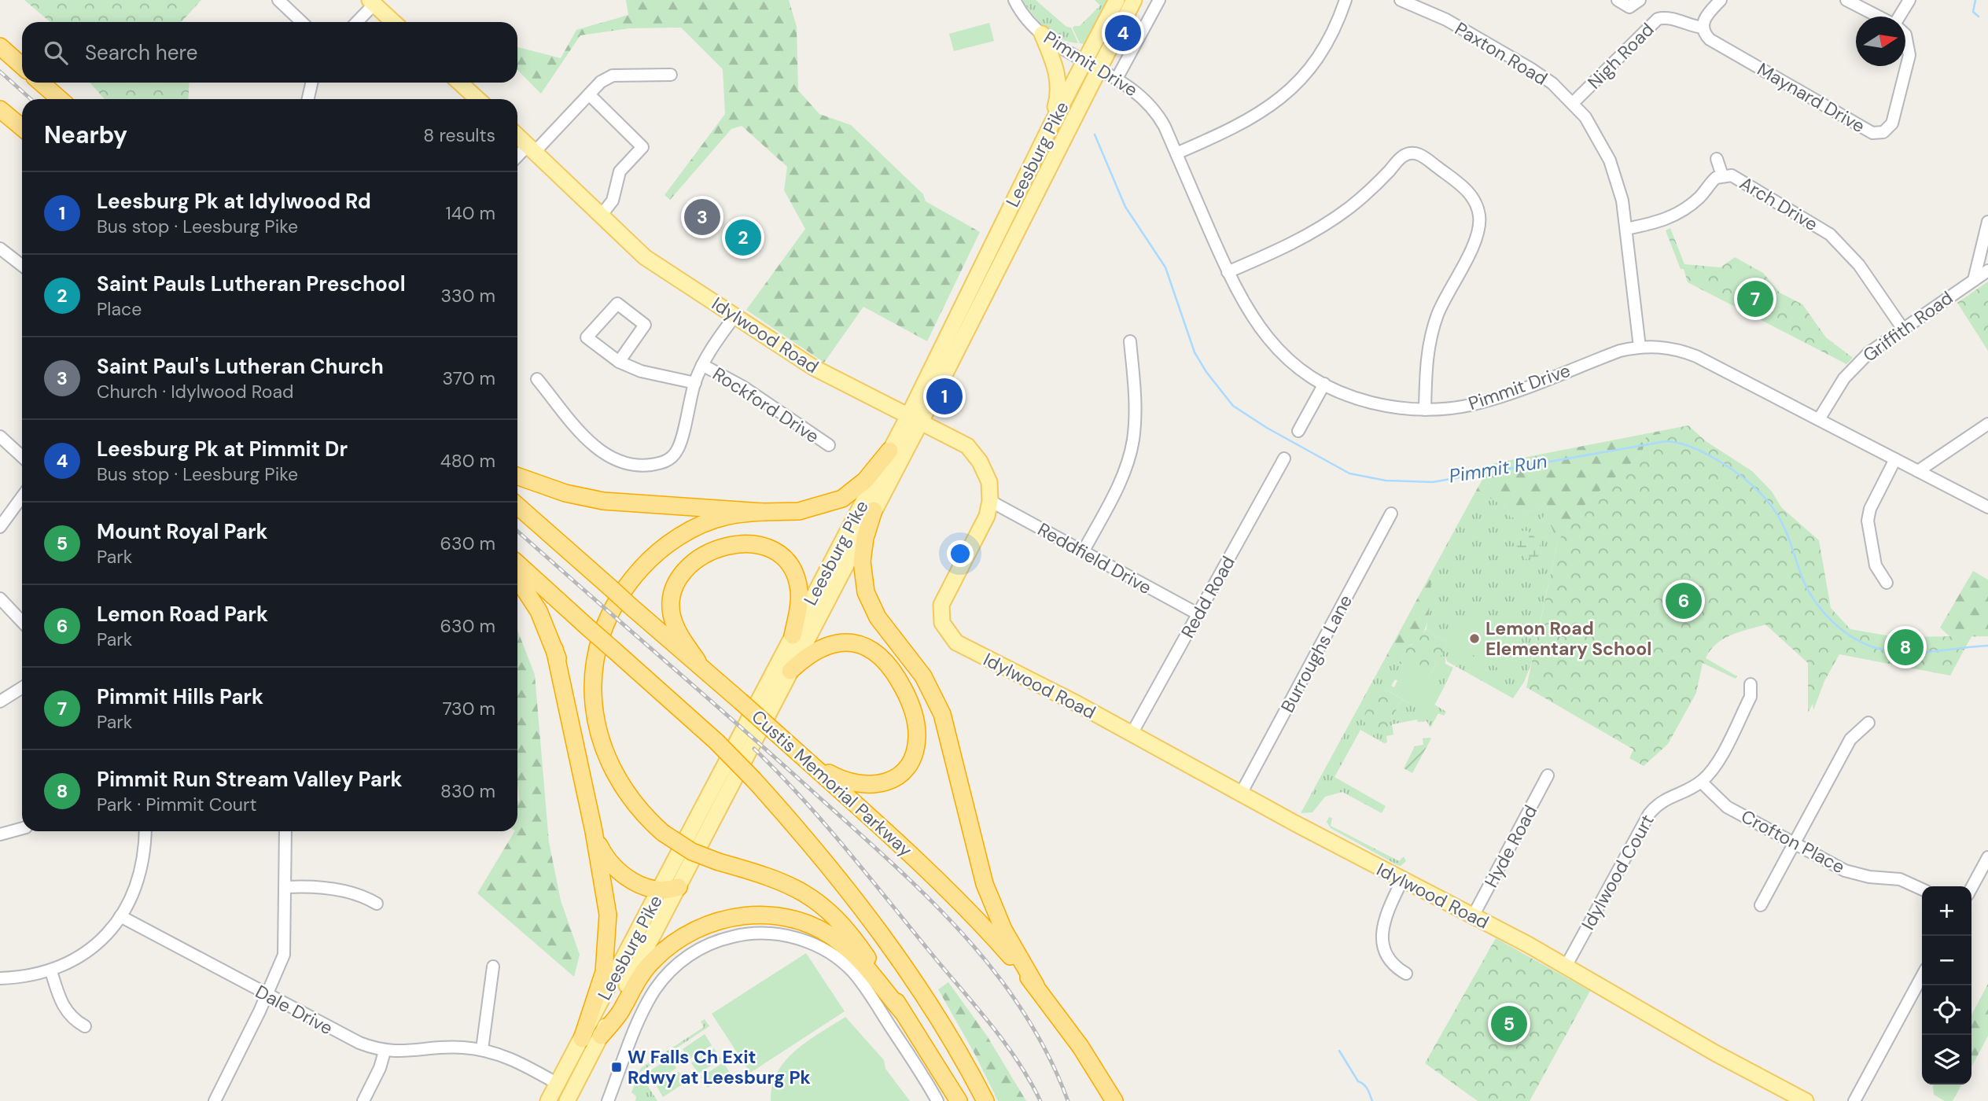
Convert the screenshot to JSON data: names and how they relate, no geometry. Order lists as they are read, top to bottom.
{
  "streets": {
    "highway": ["Custis Memorial Parkway"],
    "main road": ["Leesburg Pike", "Idylwood Road"],
    "street": [
      "Paxton Road",
      "Nigh Road",
      "Pimmit Drive",
      "Maynard Drive",
      "Arch Drive",
      "Griffith Road",
      "Rockford Drive",
      "Reddfield Drive",
      "Redd Road",
      "Burroughs Lane",
      "Crofton Place",
      "Hyde Road",
      "Idylwood Court",
      "Dale Drive"
    ]
  },
  "crossings": [
    ["Paxton Road", "Nigh Road"],
    ["Paxton Road", "Pimmit Drive"],
    ["Paxton Road", "Arch Drive"],
    ["Nigh Road", "Maynard Drive"],
    ["Pimmit Drive", "Leesburg Pike"],
    ["Pimmit Drive", "Griffith Road"],
    ["Leesburg Pike", "Idylwood Road"],
    ["Leesburg Pike", "Dale Drive"],
    ["Arch Drive", "Griffith Road"],
    ["Idylwood Road", "Reddfield Drive"],
    ["Idylwood Road", "Redd Road"],
    ["Idylwood Road", "Burroughs Lane"],
    ["Idylwood Road", "Hyde Road"],
    ["Idylwood Road", "Idylwood Court"],
    ["Reddfield Drive", "Redd Road"],
    ["Crofton Place", "Idylwood Court"]
  ],
  "water": ["Pimmit Run"],
  "places": {
    "other": ["Lemon Road Elementary School"],
    "transit": ["W Falls Ch Exit Rdwy at Leesburg Pk"]
  },
  "north": "right",
  "page": {
    "pins": [
      "4",
      "3",
      "2",
      "7",
      "1",
      "6",
      "8",
      "5"
    ],
    "search": "Search here",
    "heading": ["Nearby", "8 results"],
    "list": [
      {
        "mark": "1",
        "name": "Leesburg Pk at Idylwood Rd",
        "note": "Bus stop · Leesburg Pike",
        "value": "140 m"
      },
      {
        "mark": "2",
        "name": "Saint Pauls Lutheran Preschool",
        "note": "Place",
        "value": "330 m"
      },
      {
        "mark": "3",
        "name": "Saint Paul's Lutheran Church",
        "note": "Church · Idylwood Road",
        "value": "370 m"
      },
      {
        "mark": "4",
        "name": "Leesburg Pk at Pimmit Dr",
        "note": "Bus stop · Leesburg Pike",
        "value": "480 m"
      },
      {
        "mark": "5",
        "name": "Mount Royal Park",
        "note": "Park",
        "value": "630 m"
      },
      {
        "mark": "6",
        "name": "Lemon Road Park",
        "note": "Park",
        "value": "630 m"
      },
      {
        "mark": "7",
        "name": "Pimmit Hills Park",
        "note": "Park",
        "value": "730 m"
      },
      {
        "mark": "8",
        "name": "Pimmit Run Stream Valley Park",
        "note": "Park · Pimmit Court",
        "value": "830 m"
      }
    ],
    "map_buttons": ["+", "−"]
  }
}
